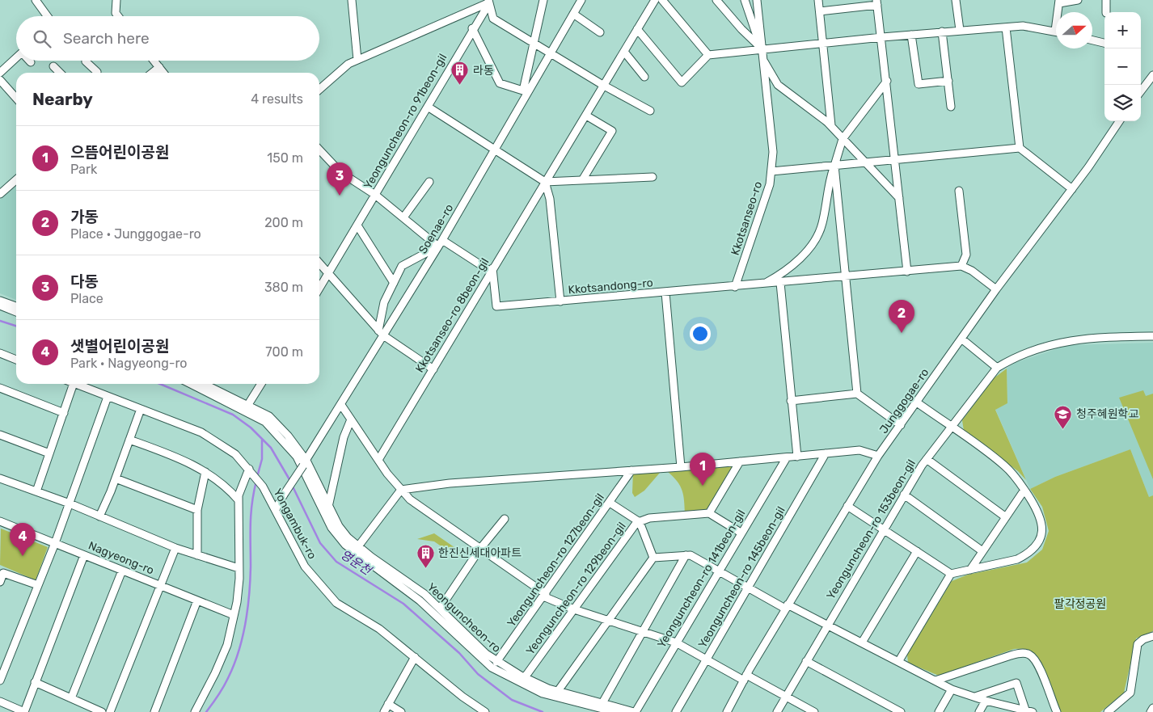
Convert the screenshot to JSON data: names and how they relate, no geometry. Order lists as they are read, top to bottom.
{
  "streets": {
    "street": [
      "Yeonguncheon-ro 91beon-gil",
      "Kkotsanseo-ro",
      "Soenae-ro",
      "Kkotsandong-ro",
      "Kkotsanseo-ro 8beon-gil",
      "Junggogae-ro",
      "Yongambuk-ro",
      "Yeonguncheon-ro 153beon-gil",
      "Nagyeong-ro",
      "Yeonguncheon-ro 127beon-gil",
      "Yeonguncheon-ro 145beon-gil",
      "Yeonguncheon-ro 141beon-gil",
      "Yeonguncheon-ro 129beon-gil",
      "Yeonguncheon-ro"
    ]
  },
  "crossings": [
    ["Kkotsanseo-ro", "Kkotsandong-ro"],
    ["Soenae-ro", "Yongambuk-ro"],
    ["Soenae-ro", "Yeonguncheon-ro"],
    ["Kkotsandong-ro", "Kkotsanseo-ro 8beon-gil"],
    ["Yeonguncheon-ro 127beon-gil", "Yeonguncheon-ro"],
    ["Yeonguncheon-ro 141beon-gil", "Yeonguncheon-ro"],
    ["Yeonguncheon-ro 129beon-gil", "Yeonguncheon-ro"]
  ],
  "water": ["영운천"],
  "parks": ["팔각정공원"],
  "places": {
    "building": ["라동", "한진신세대아파트"],
    "school or university": ["청주혜원학교"]
  },
  "north": "right",
  "page": {
    "map_buttons": ["+", "−"],
    "search": "Search here",
    "heading": ["Nearby", "4 results"],
    "list": [
      {
        "mark": "1",
        "name": "으뜸어린이공원",
        "note": "Park",
        "value": "150 m"
      },
      {
        "mark": "2",
        "name": "가동",
        "note": "Place · Junggogae-ro",
        "value": "200 m"
      },
      {
        "mark": "3",
        "name": "다동",
        "note": "Place",
        "value": "380 m"
      },
      {
        "mark": "4",
        "name": "샛별어린이공원",
        "note": "Park · Nagyeong-ro",
        "value": "700 m"
      }
    ],
    "pins": [
      "3",
      "2",
      "1",
      "4"
    ]
  }
}
